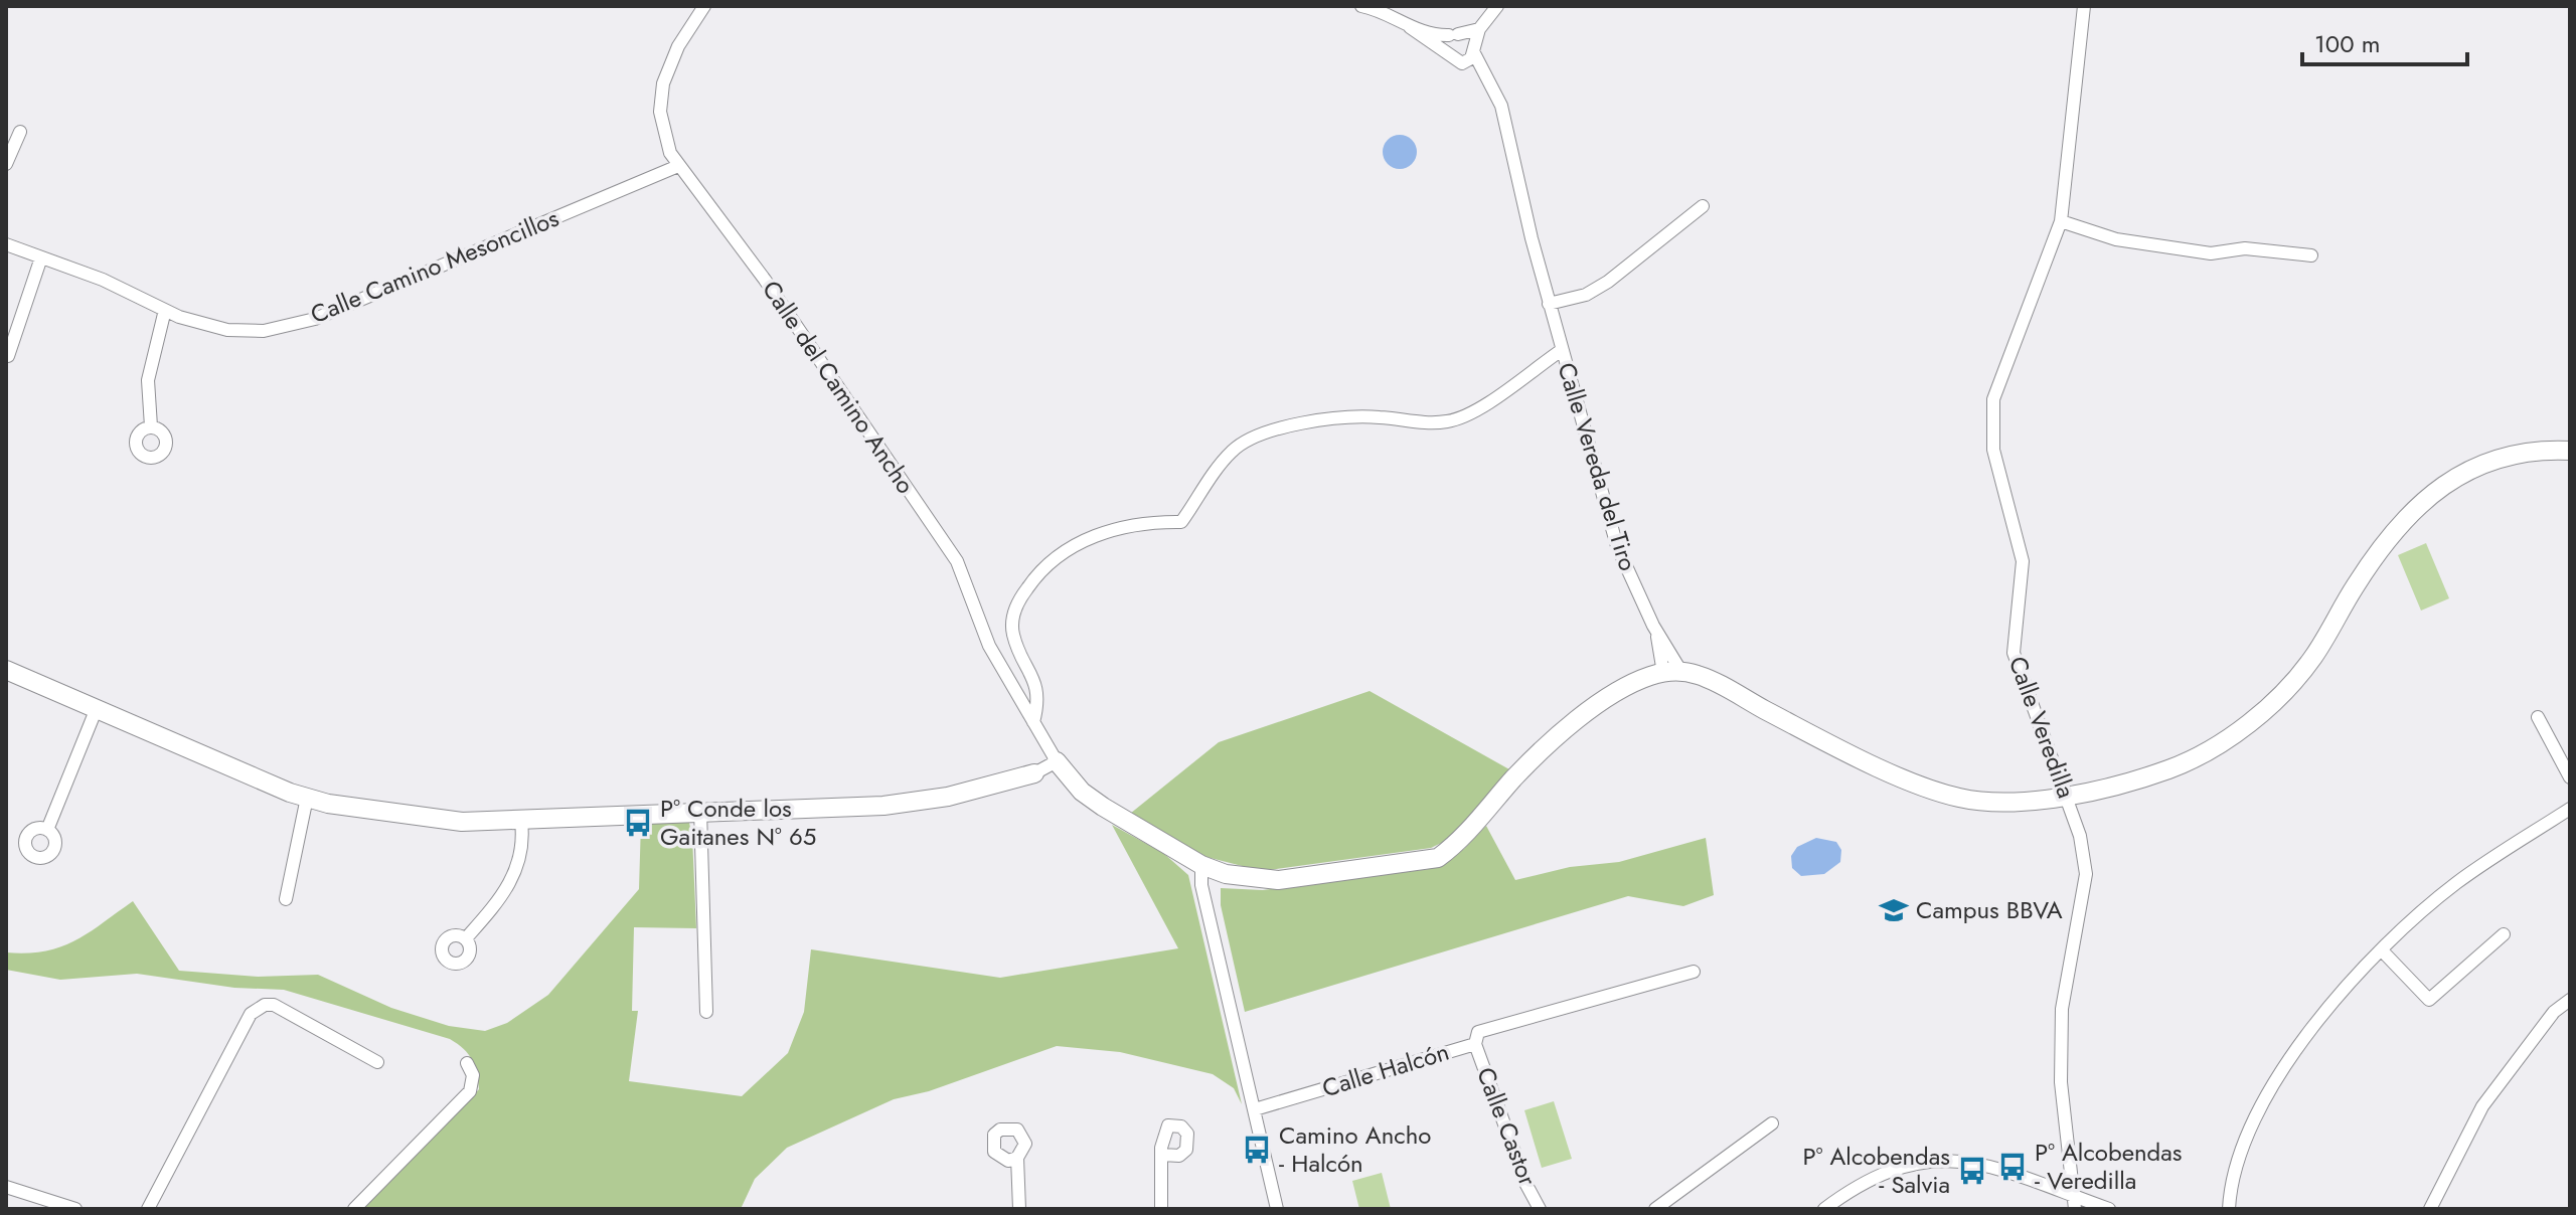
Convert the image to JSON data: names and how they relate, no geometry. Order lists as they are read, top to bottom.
{
  "streets": {
    "street": [
      "Calle Camino Mesoncillos",
      "Calle del Camino Ancho",
      "Calle Vereda del Tiro",
      "Calle Veredilla",
      "Calle Halcón",
      "Calle Castor"
    ]
  },
  "crossings": [
    ["Calle Camino Mesoncillos", "Calle del Camino Ancho"],
    ["Calle del Camino Ancho", "Calle Vereda del Tiro"],
    ["Calle Halcón", "Calle Castor"]
  ],
  "places": {
    "bus stop": [
      "Pº Conde los Gaitanes Nº 65",
      "Camino Ancho - Halcón",
      "Pº Alcobendas - Veredilla",
      "Pº Alcobendas - Salvia"
    ],
    "school or university": ["Campus BBVA"]
  },
  "scale_bar": "100 m"
}
